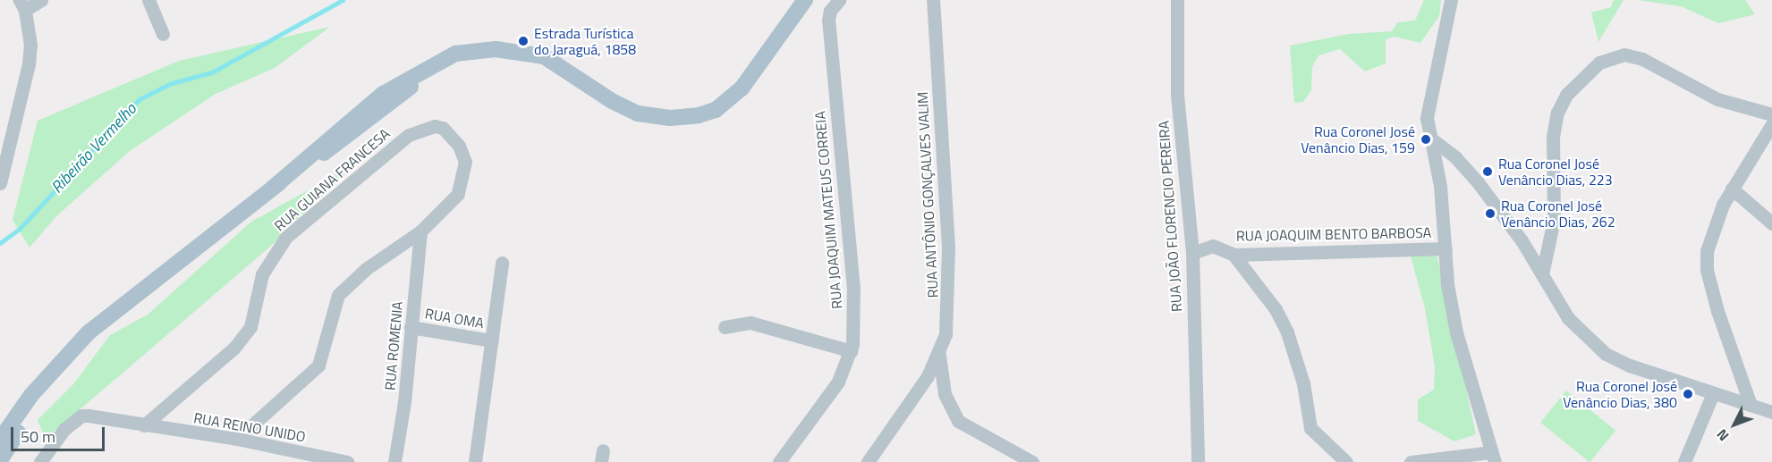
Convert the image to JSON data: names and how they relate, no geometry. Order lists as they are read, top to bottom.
{
  "streets": {
    "street": [
      "RUA GUIANA FRANCESA",
      "RUA ANTÔNIO GONÇALVES VALIM",
      "RUA JOAQUIM MATEUS CORREIA",
      "RUA JOÃO FLORENCIO PEREIRA",
      "RUA JOAQUIM BENTO BARBOSA",
      "RUA OMA",
      "RUA ROMENIA",
      "RUA REINO UNIDO"
    ]
  },
  "crossings": [
    ["RUA GUIANA FRANCESA", "RUA ROMENIA"],
    ["RUA GUIANA FRANCESA", "RUA REINO UNIDO"],
    ["RUA JOÃO FLORENCIO PEREIRA", "RUA JOAQUIM BENTO BARBOSA"],
    ["RUA OMA", "RUA ROMENIA"]
  ],
  "water": ["Ribeirão Vermelho"],
  "places": [
    "Estrada Turística do Jaraguá, 1858",
    "Rua Coronel José Venâncio Dias, 159",
    "Rua Coronel José Venâncio Dias, 223",
    "Rua Coronel José Venâncio Dias, 262",
    "Rua Coronel José Venâncio Dias, 380"
  ],
  "scale_bar": "50 m",
  "north": "bottom left"
}
